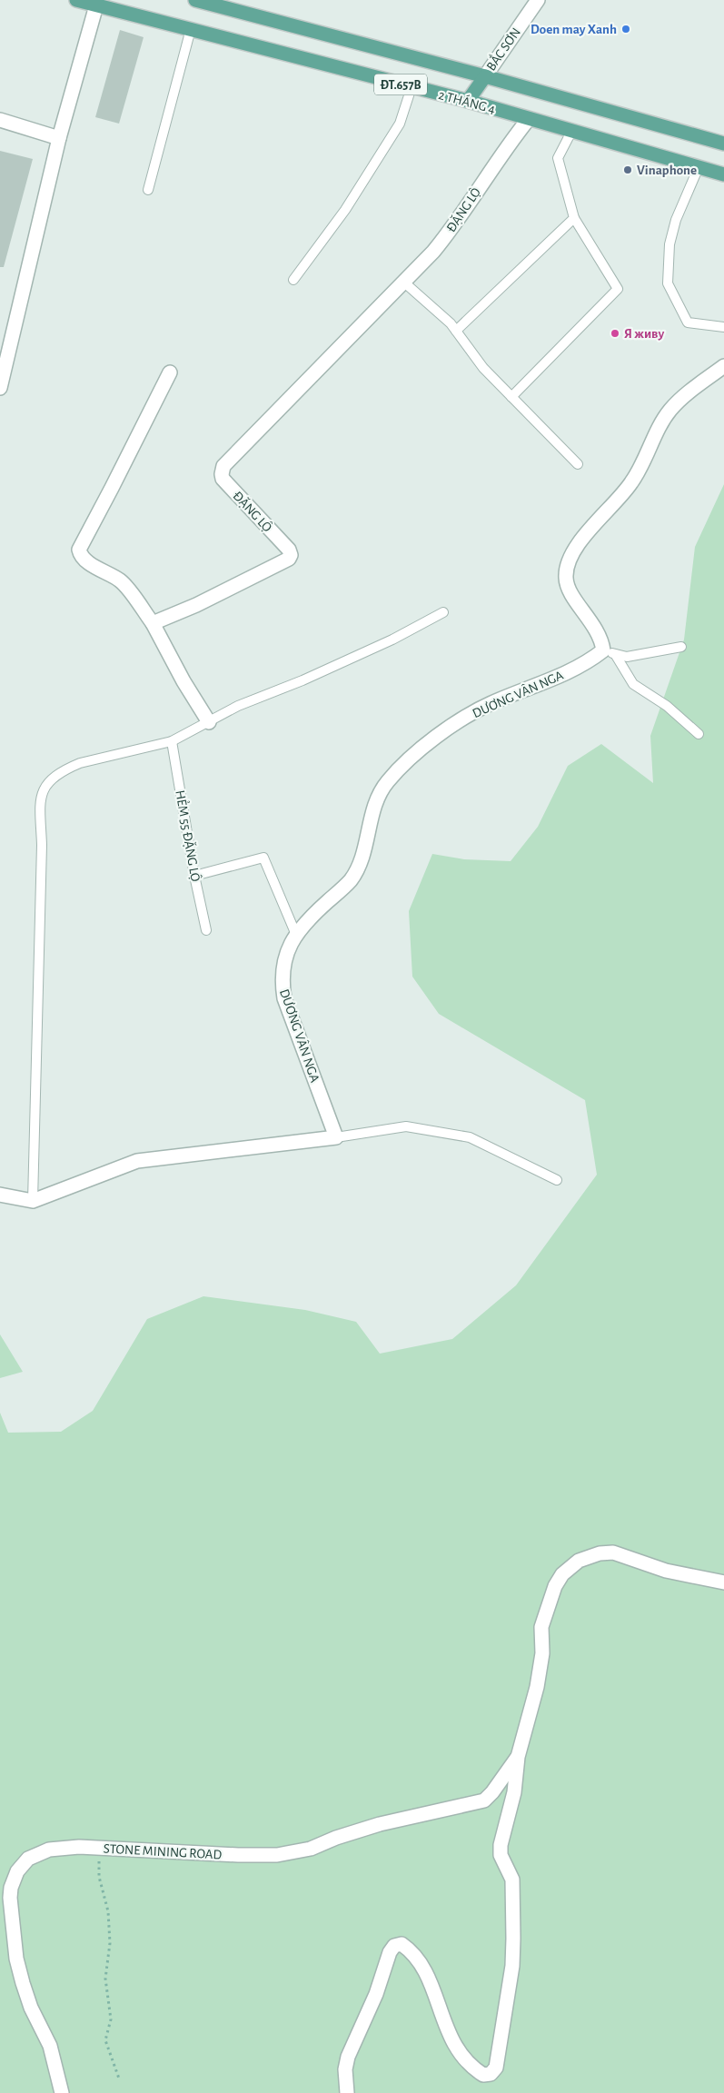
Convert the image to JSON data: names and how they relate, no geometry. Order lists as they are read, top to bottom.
{
  "streets": {
    "main road": ["ĐT.657B", "2 THÁNG 4"],
    "street": [
      "BẮC SƠN",
      "ĐẶNG LỘ",
      "DƯƠNG VÂN NGA",
      "STONE MINING ROAD"
    ],
    "lane": ["HẺM 55 ĐẶNG LỘ"]
  },
  "crossings": [
    ["BẮC SƠN", "ĐT.657B"],
    ["2 THÁNG 4", "ĐẶNG LỘ"]
  ],
  "places": ["Doen may Xanh", "Vinaphone", "Я живу"]
}
